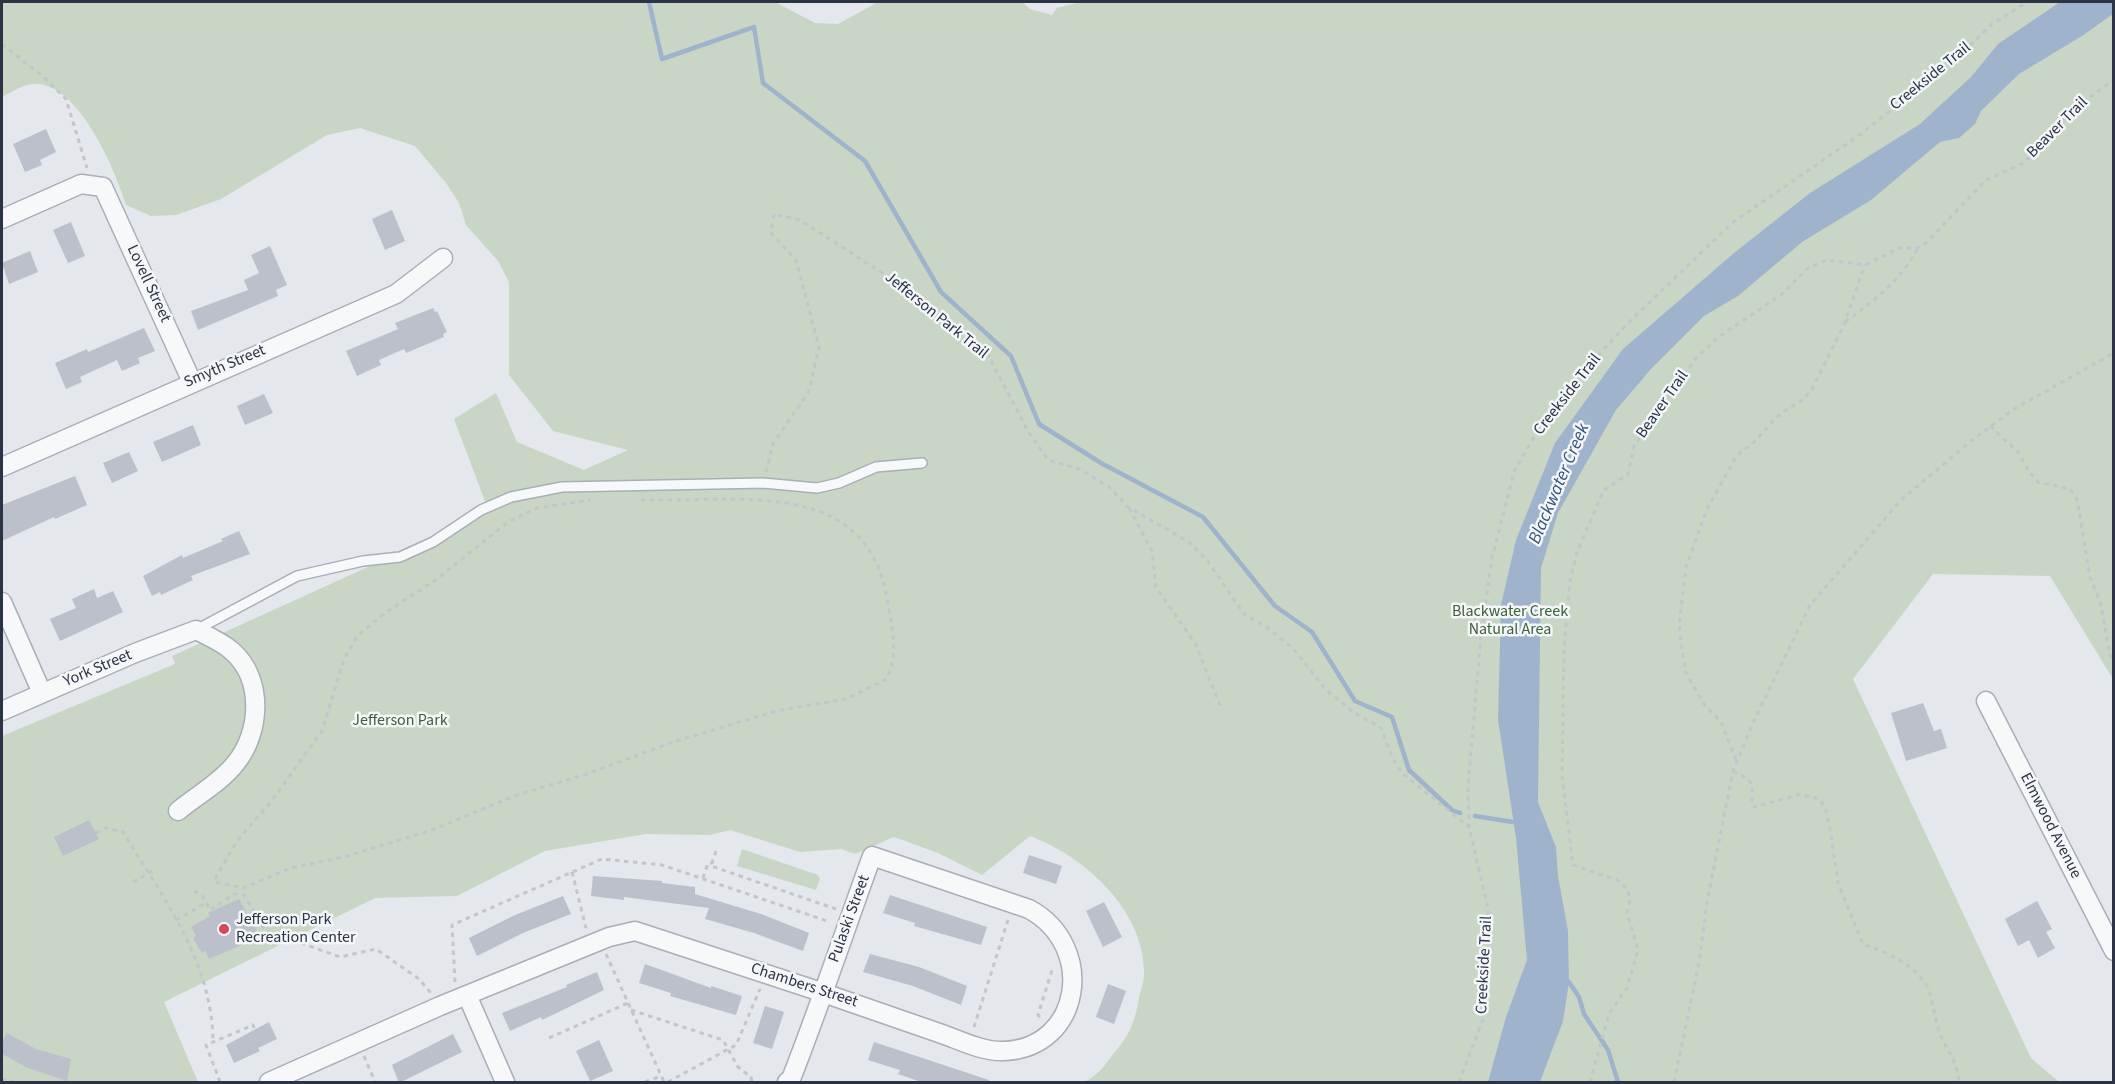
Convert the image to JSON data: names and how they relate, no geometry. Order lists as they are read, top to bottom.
{
  "streets": {
    "street": [
      "Lovell Street",
      "Smyth Street",
      "York Street",
      "Elmwood Avenue",
      "Pulaski Street",
      "Chambers Street"
    ],
    "path": ["Creekside Trail", "Beaver Trail", "Jefferson Park Trail"]
  },
  "crossings": [
    ["Creekside Trail", "Jefferson Park Trail"],
    ["Lovell Street", "Smyth Street"],
    ["Pulaski Street", "Chambers Street"]
  ],
  "water": ["Blackwater Creek"],
  "parks": ["Blackwater Creek Natural Area", "Jefferson Park"],
  "places": ["Jefferson Park Recreation Center"]
}
